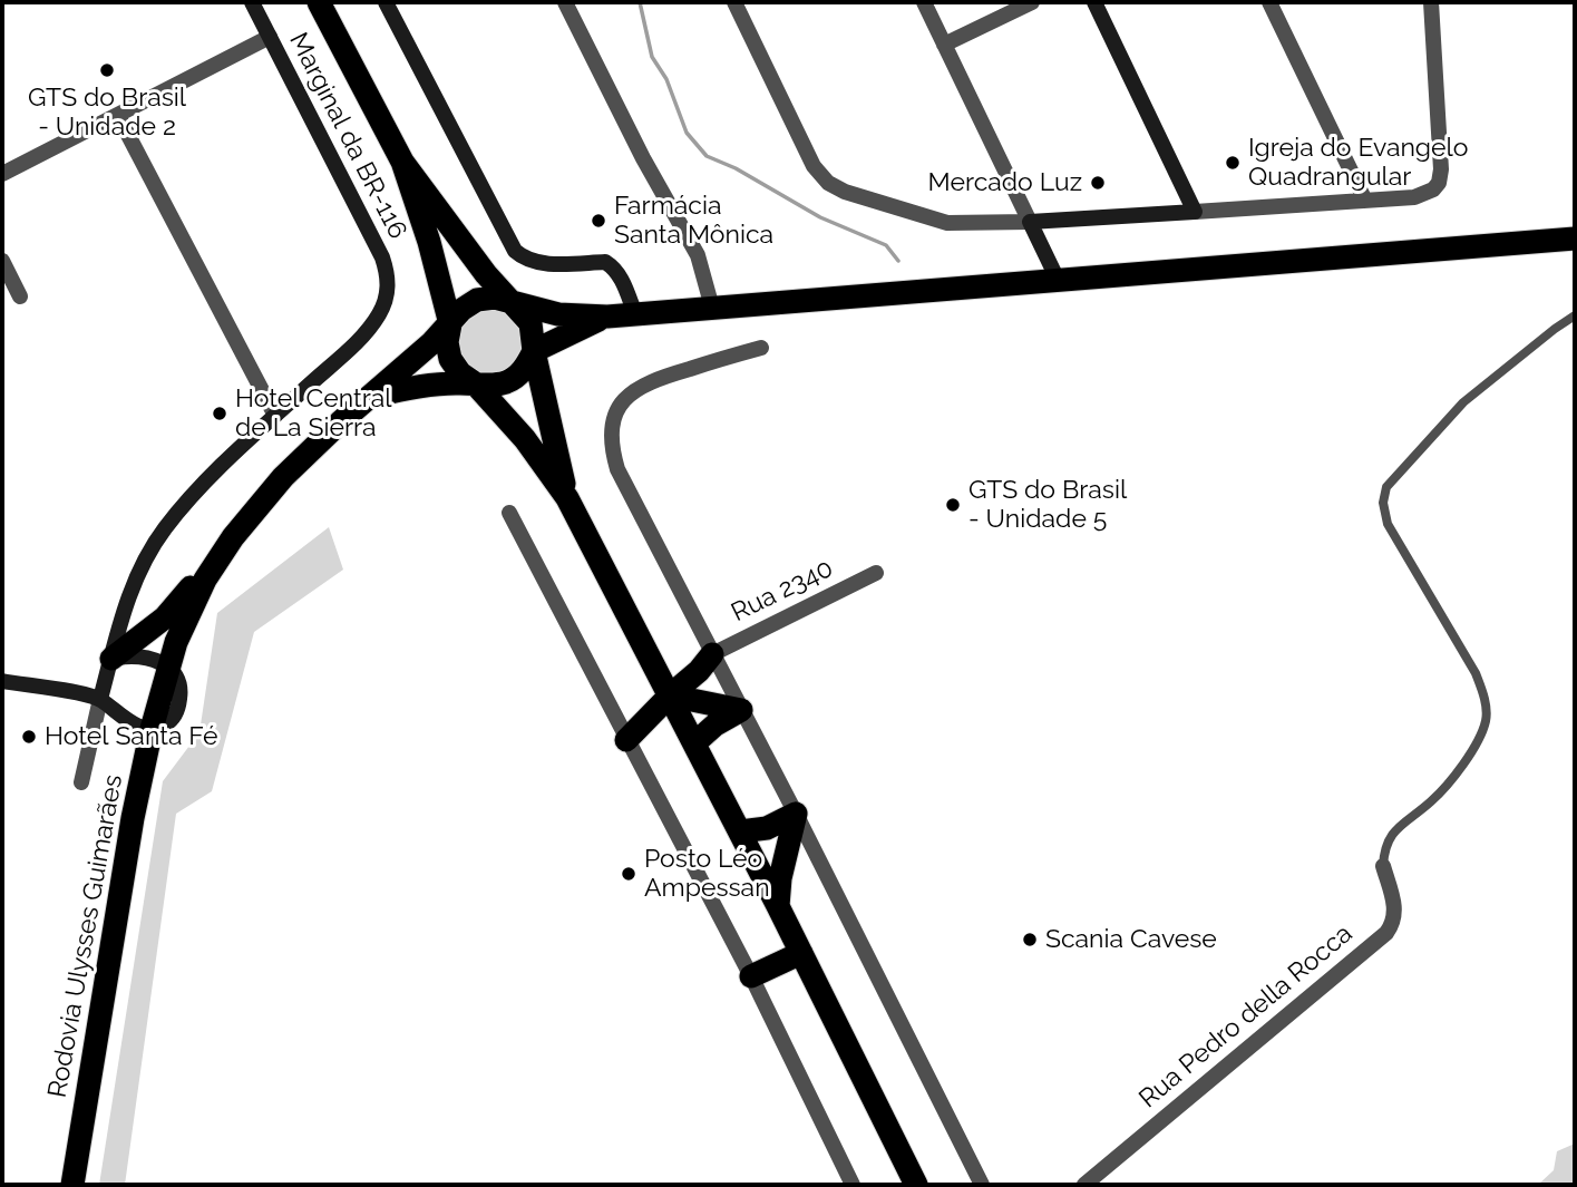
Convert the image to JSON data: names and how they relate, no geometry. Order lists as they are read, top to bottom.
{
  "streets": {
    "highway": ["Rodovia Ulysses Guimarães"],
    "street": ["Marginal da BR-116", "Rua 2340", "Rua Pedro della Rocca"]
  },
  "places": [
    "GTS do Brasil - Unidade 2",
    "Igreja do Evangelo Quadrangular",
    "Mercado Luz",
    "Farmácia Santa Mônica",
    "Hotel Central de La Sierra",
    "GTS do Brasil - Unidade 5",
    "Hotel Santa Fé",
    "Posto Léo Ampessan",
    "Scania Cavese"
  ]
}
